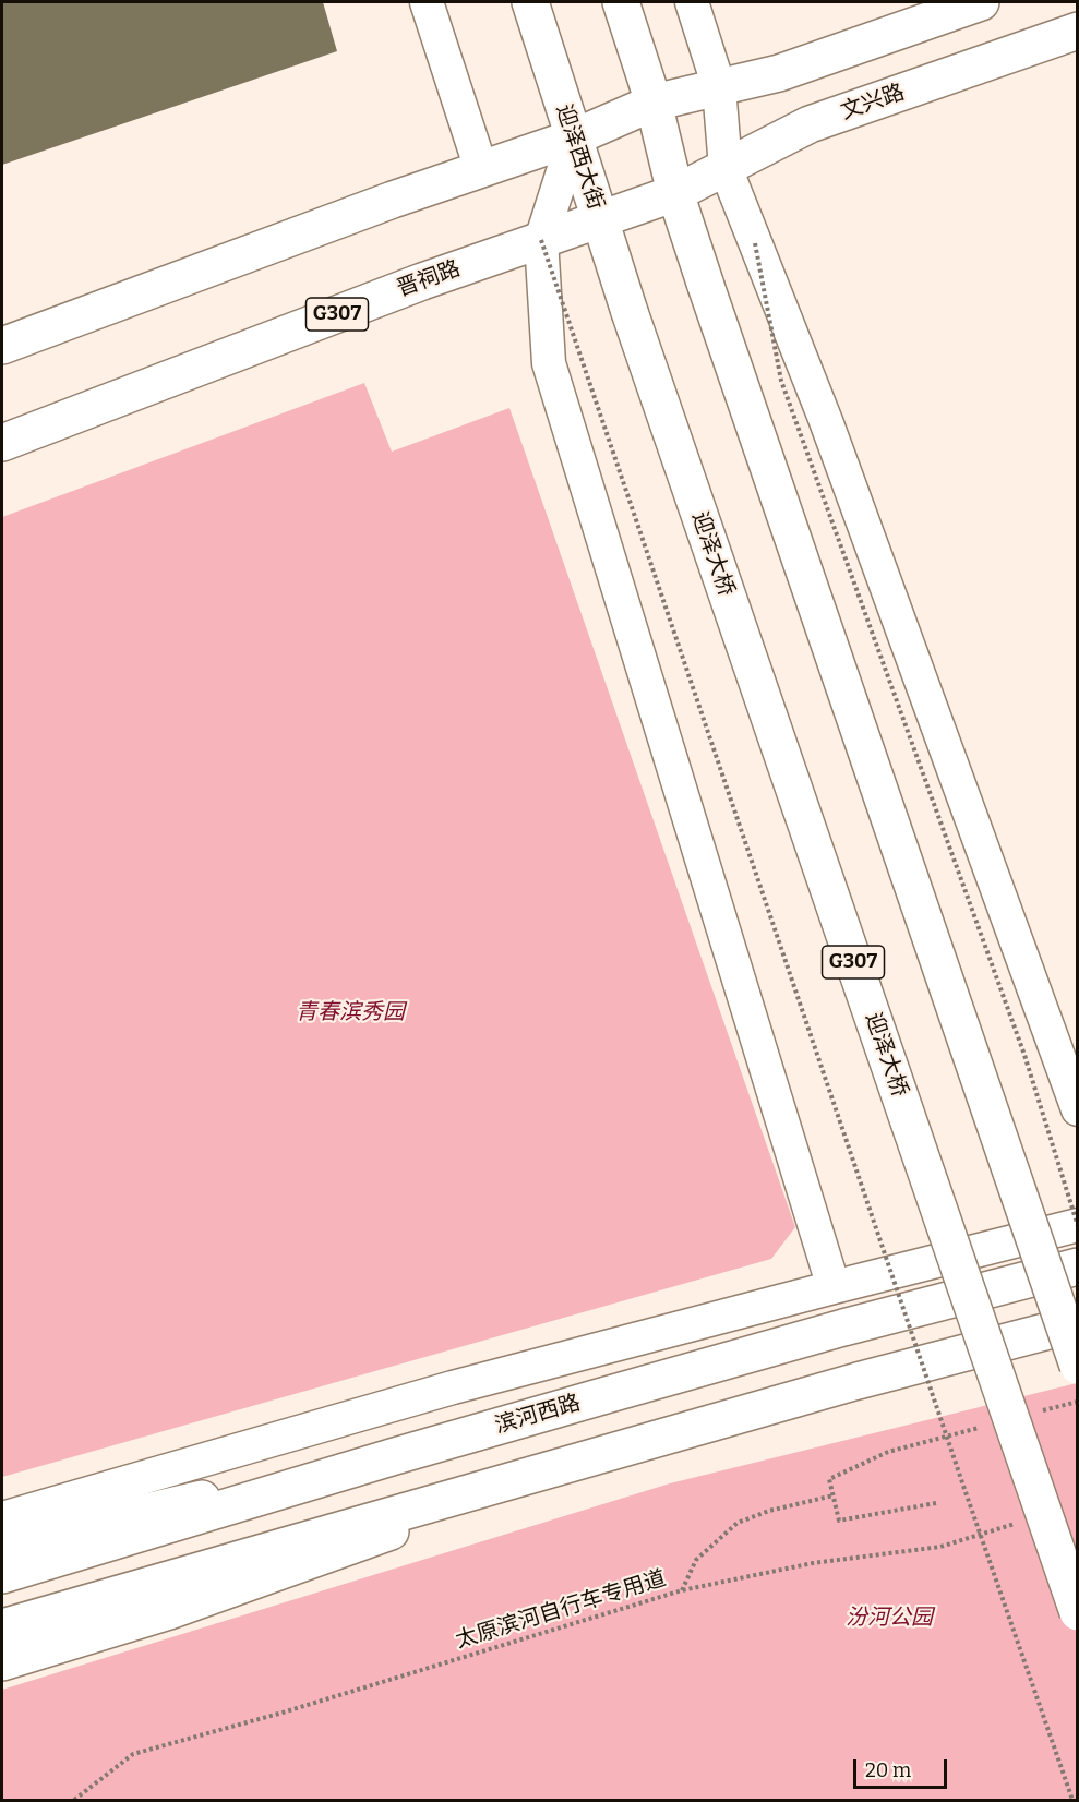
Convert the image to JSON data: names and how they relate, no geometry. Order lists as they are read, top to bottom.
{
  "streets": {
    "main road": [
      "文兴路",
      "迎泽西大街",
      "晋祠路",
      "G307",
      "迎泽大桥",
      "滨河西路"
    ],
    "path": ["太原滨河自行车专用道"]
  },
  "crossings": [
    ["文兴路", "晋祠路"],
    ["迎泽西大街", "晋祠路"],
    ["迎泽西大街", "迎泽大桥"]
  ],
  "parks": ["青春滨秀园", "汾河公园"],
  "scale_bar": "20 m"
}
